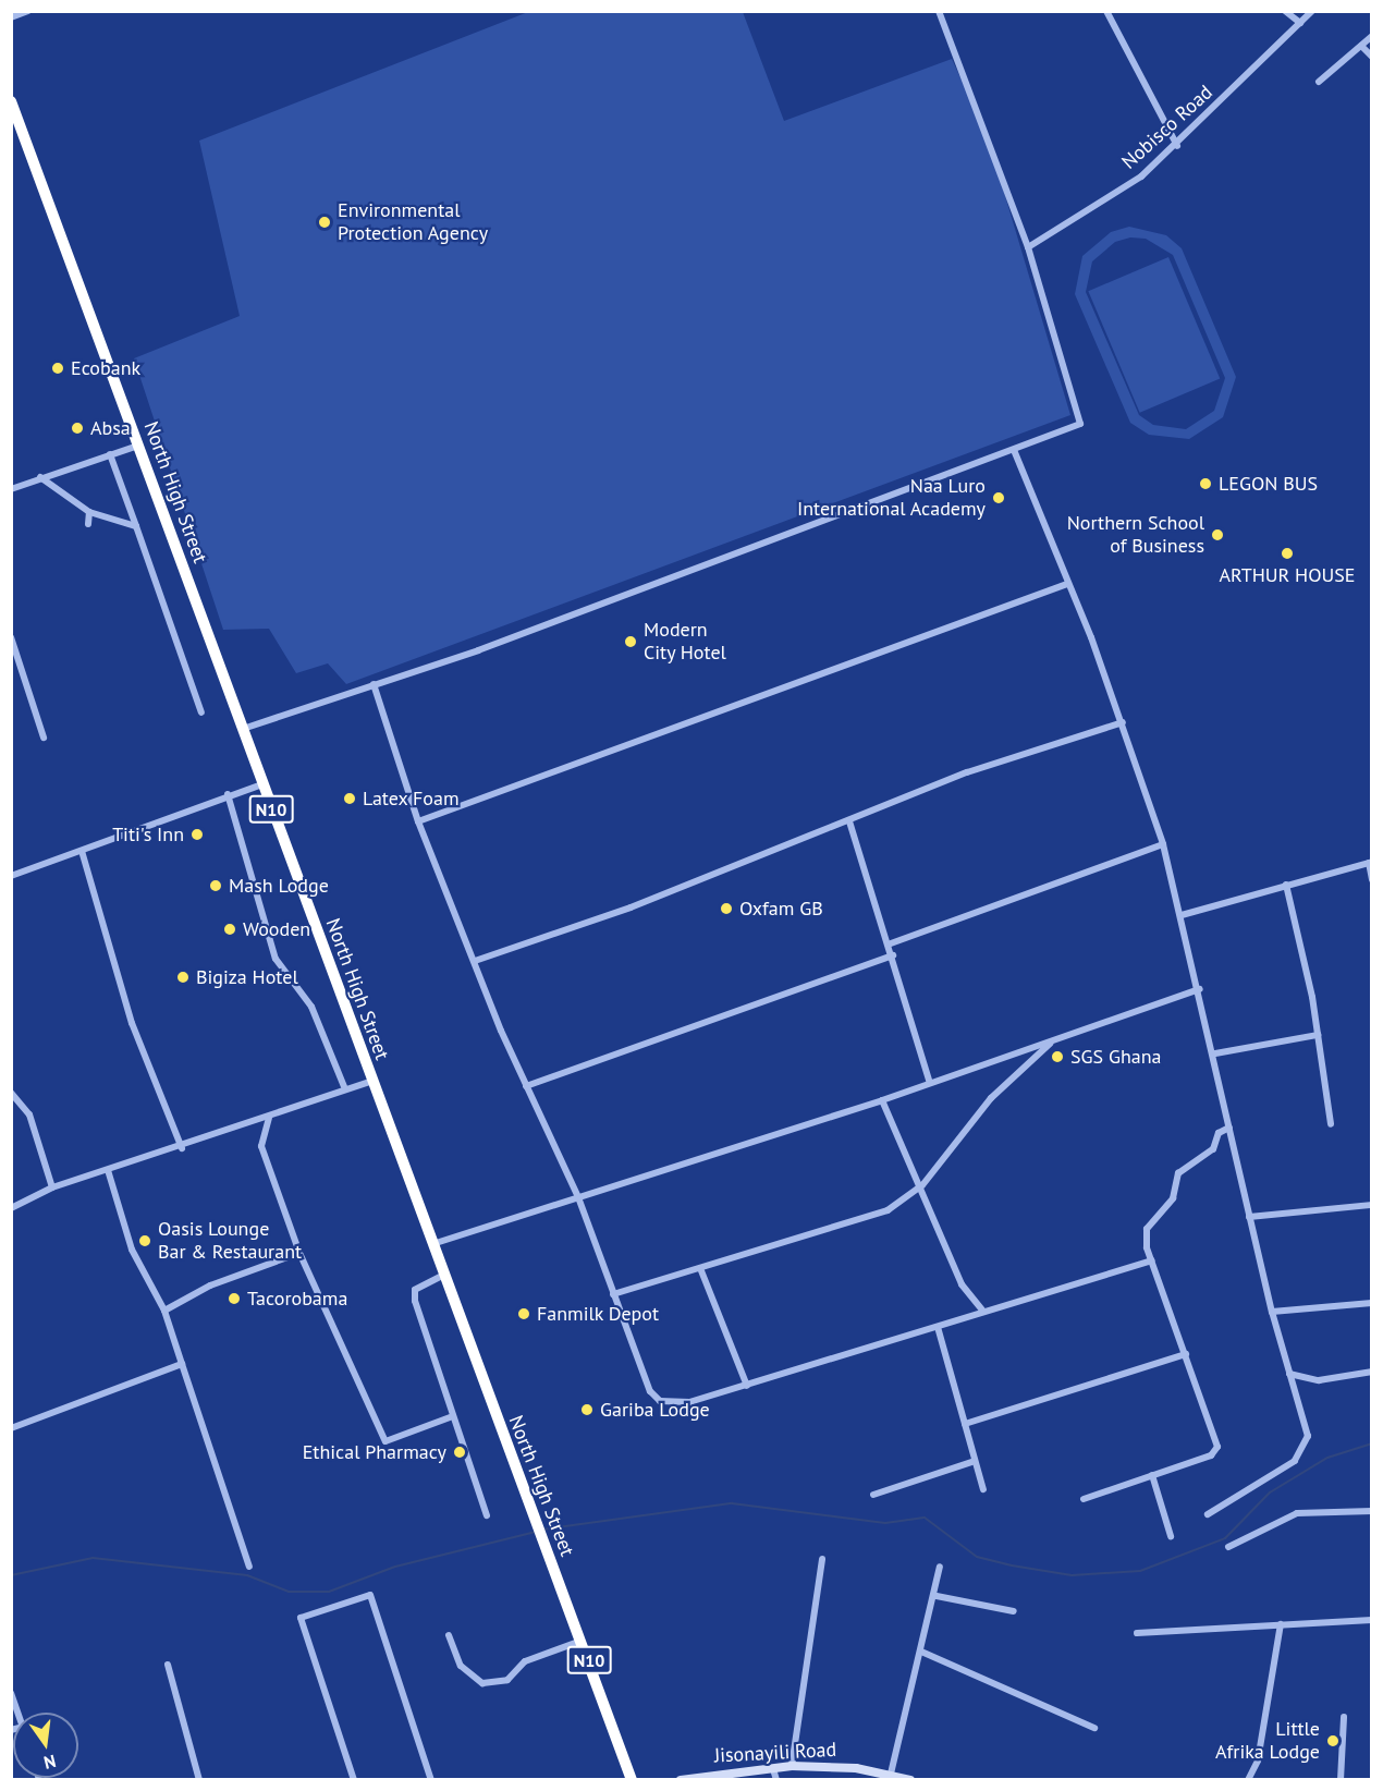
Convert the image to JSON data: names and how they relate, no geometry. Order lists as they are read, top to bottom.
{
  "streets": {
    "highway": ["North High Street", "N10"],
    "street": ["Nobisco Road", "Jisonayili Road"]
  },
  "places": [
    "Environmental Protection Agency",
    "Ecobank",
    "Absa",
    "LEGON BUS",
    "Naa Luro International Academy",
    "Northern School of Business",
    "ARTHUR HOUSE",
    "Modern City Hotel",
    "Latex Foam",
    "Titi's Inn",
    "Mash Lodge",
    "Oxfam GB",
    "Wooden",
    "Bigiza Hotel",
    "SGS Ghana",
    "Oasis Lounge Bar & Restaurant",
    "Tacorobama",
    "Fanmilk Depot",
    "Gariba Lodge",
    "Ethical Pharmacy",
    "Little Afrika Lodge"
  ],
  "north": "bottom"
}
